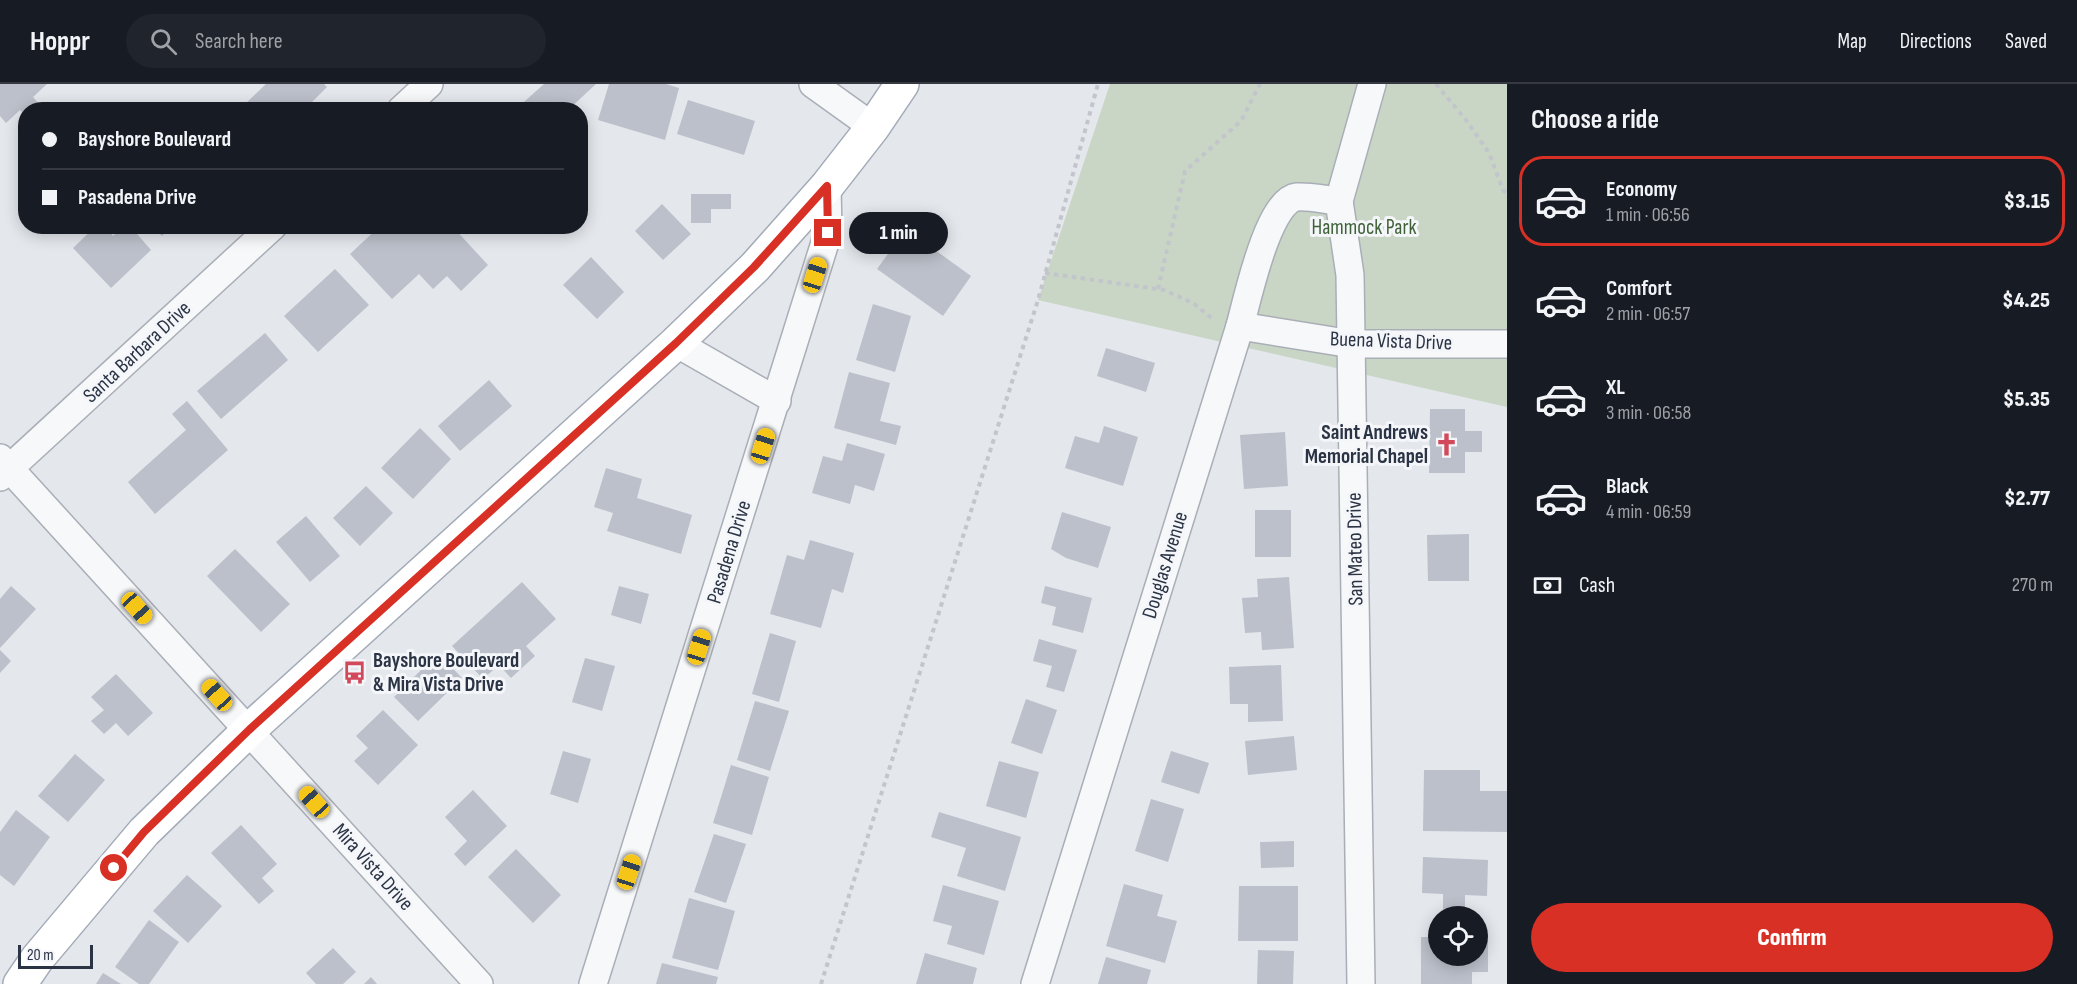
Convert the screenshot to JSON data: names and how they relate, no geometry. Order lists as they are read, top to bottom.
{
  "streets": {
    "street": [
      "Buena Vista Drive",
      "Santa Barbara Drive",
      "San Mateo Drive",
      "Pasadena Drive",
      "Douglas Avenue",
      "Mira Vista Drive"
    ]
  },
  "crossings": [
    ["Buena Vista Drive", "San Mateo Drive"],
    ["Buena Vista Drive", "Douglas Avenue"],
    ["Santa Barbara Drive", "Mira Vista Drive"],
    ["San Mateo Drive", "Douglas Avenue"]
  ],
  "parks": ["Hammock Park"],
  "places": {
    "church": ["Saint Andrews Memorial Chapel"],
    "bus stop": ["Bayshore Boulevard & Mira Vista Drive"]
  },
  "scale_bar": "20 m",
  "page": {
    "header": "Hoppr",
    "search": "Search here",
    "nav": ["Map", "Directions", "Saved"],
    "heading": "Choose a ride",
    "banner": ["Bayshore Boulevard", "Pasadena Drive"],
    "list": [
      {
        "name": "Economy",
        "note": "1 min · 06:56",
        "value": "$3.15"
      },
      {
        "name": "Comfort",
        "note": "2 min · 06:57",
        "value": "$4.25"
      },
      {
        "name": "XL",
        "note": "3 min · 06:58",
        "value": "$5.35"
      },
      {
        "name": "Black",
        "note": "4 min · 06:59",
        "value": "$2.77"
      }
    ],
    "bubble": "1 min",
    "pay": ["Cash", "270 m"],
    "buttons": "Confirm",
    "scale": "20 m"
  }
}
